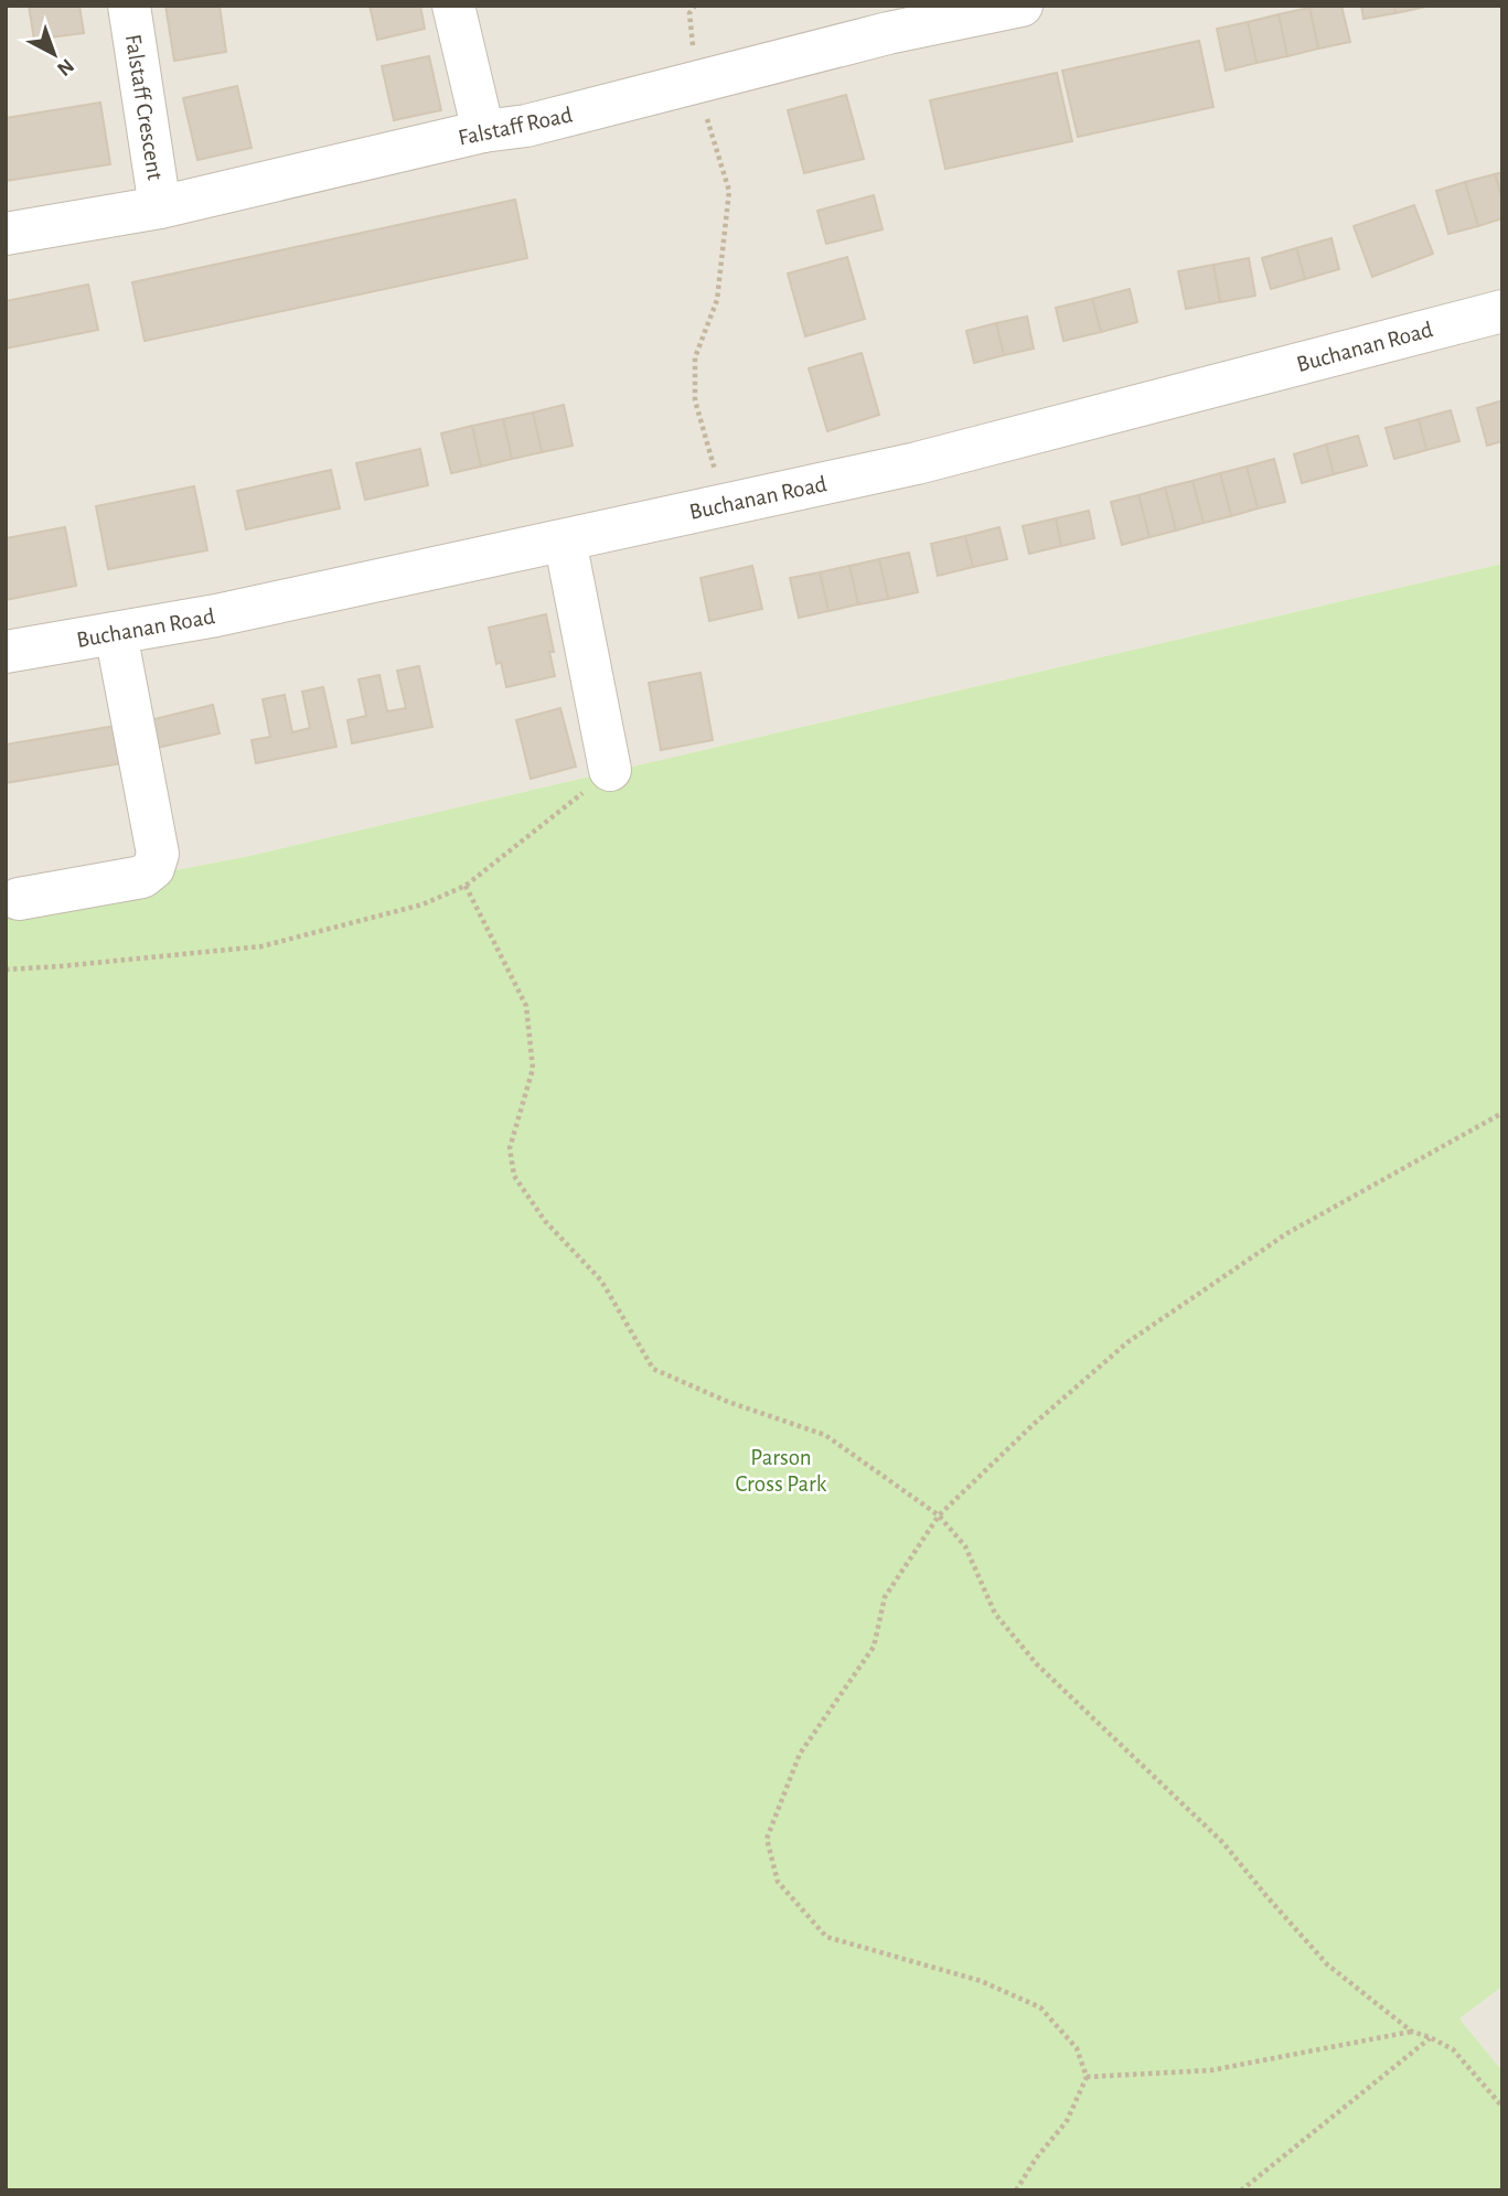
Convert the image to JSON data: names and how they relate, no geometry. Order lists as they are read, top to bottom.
{
  "streets": {
    "street": ["Falstaff Crescent", "Falstaff Road", "Buchanan Road"]
  },
  "crossings": [
    ["Falstaff Crescent", "Falstaff Road"]
  ],
  "parks": ["Parson Cross Park"],
  "north": "bottom right"
}
